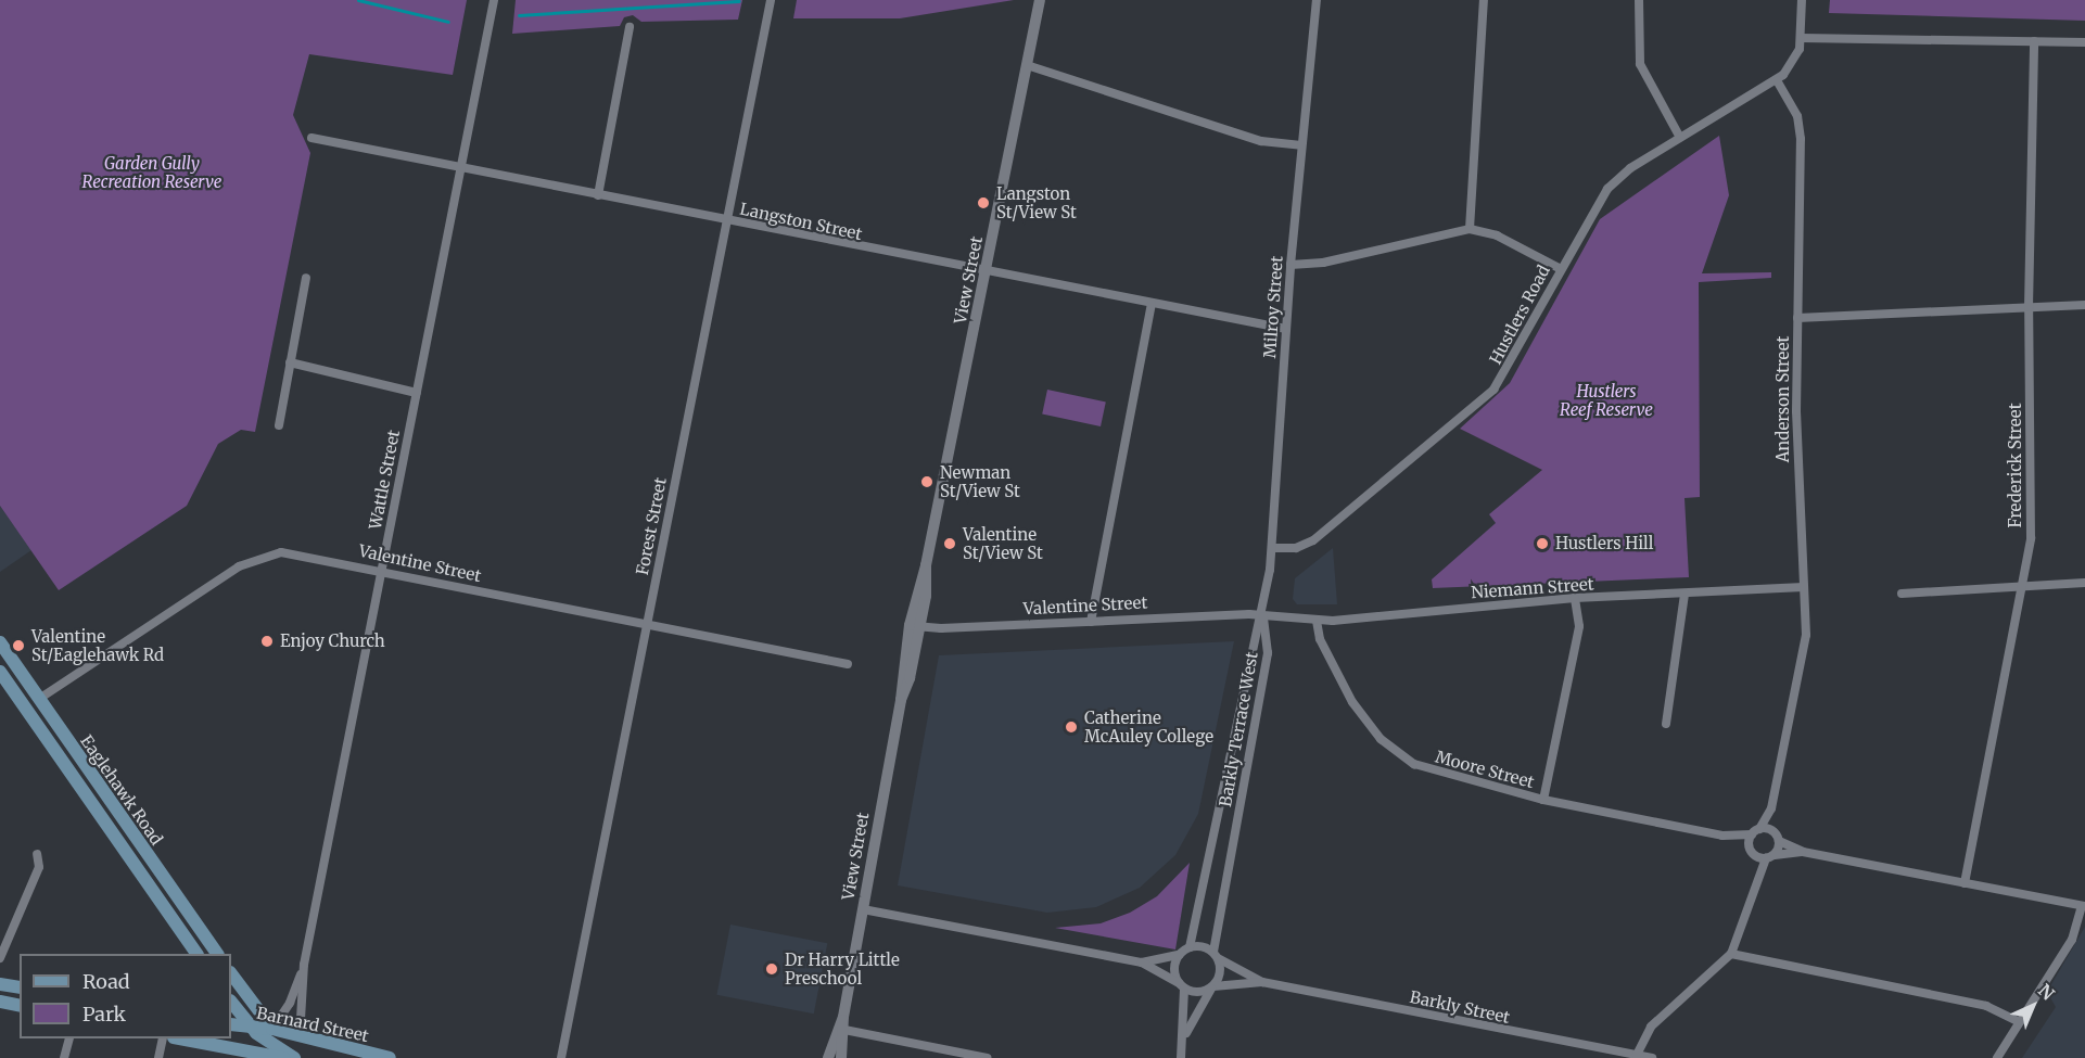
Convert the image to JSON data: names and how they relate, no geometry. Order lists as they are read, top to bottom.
{
  "streets": {
    "main road": ["Valentine Street", "Eaglehawk Road", "Barnard Street"],
    "street": [
      "Langston Street",
      "View Street",
      "Milroy Street",
      "Hustlers Road",
      "Anderson Street",
      "Frederick Street",
      "Wattle Street",
      "Forest Street",
      "Niemann Street",
      "Barkly Terrace West",
      "Moore Street",
      "Barkly Street"
    ]
  },
  "crossings": [
    ["Langston Street", "View Street"],
    ["Langston Street", "Milroy Street"],
    ["Langston Street", "Wattle Street"],
    ["Langston Street", "Forest Street"],
    ["View Street", "Valentine Street"],
    ["Milroy Street", "Hustlers Road"],
    ["Milroy Street", "Valentine Street"],
    ["Milroy Street", "Niemann Street"],
    ["Milroy Street", "Barkly Terrace West"],
    ["Hustlers Road", "Anderson Street"],
    ["Anderson Street", "Niemann Street"],
    ["Anderson Street", "Moore Street"],
    ["Wattle Street", "Valentine Street"],
    ["Wattle Street", "Barnard Street"],
    ["Forest Street", "Valentine Street"],
    ["Valentine Street", "Niemann Street"],
    ["Valentine Street", "Barkly Terrace West"],
    ["Valentine Street", "Eaglehawk Road"],
    ["Niemann Street", "Barkly Terrace West"],
    ["Niemann Street", "Moore Street"],
    ["Barkly Terrace West", "Barkly Street"]
  ],
  "parks": ["Garden Gully Recreation Reserve", "Hustlers Reef Reserve"],
  "places": [
    "Langston St/View St",
    "Newman St/View St",
    "Valentine St/View St",
    "Hustlers Hill",
    "Enjoy Church",
    "Valentine St/Eaglehawk Rd",
    "Catherine McAuley College",
    "Dr Harry Little Preschool"
  ],
  "legend": ["Road", "Park"],
  "north": "top right"
}
